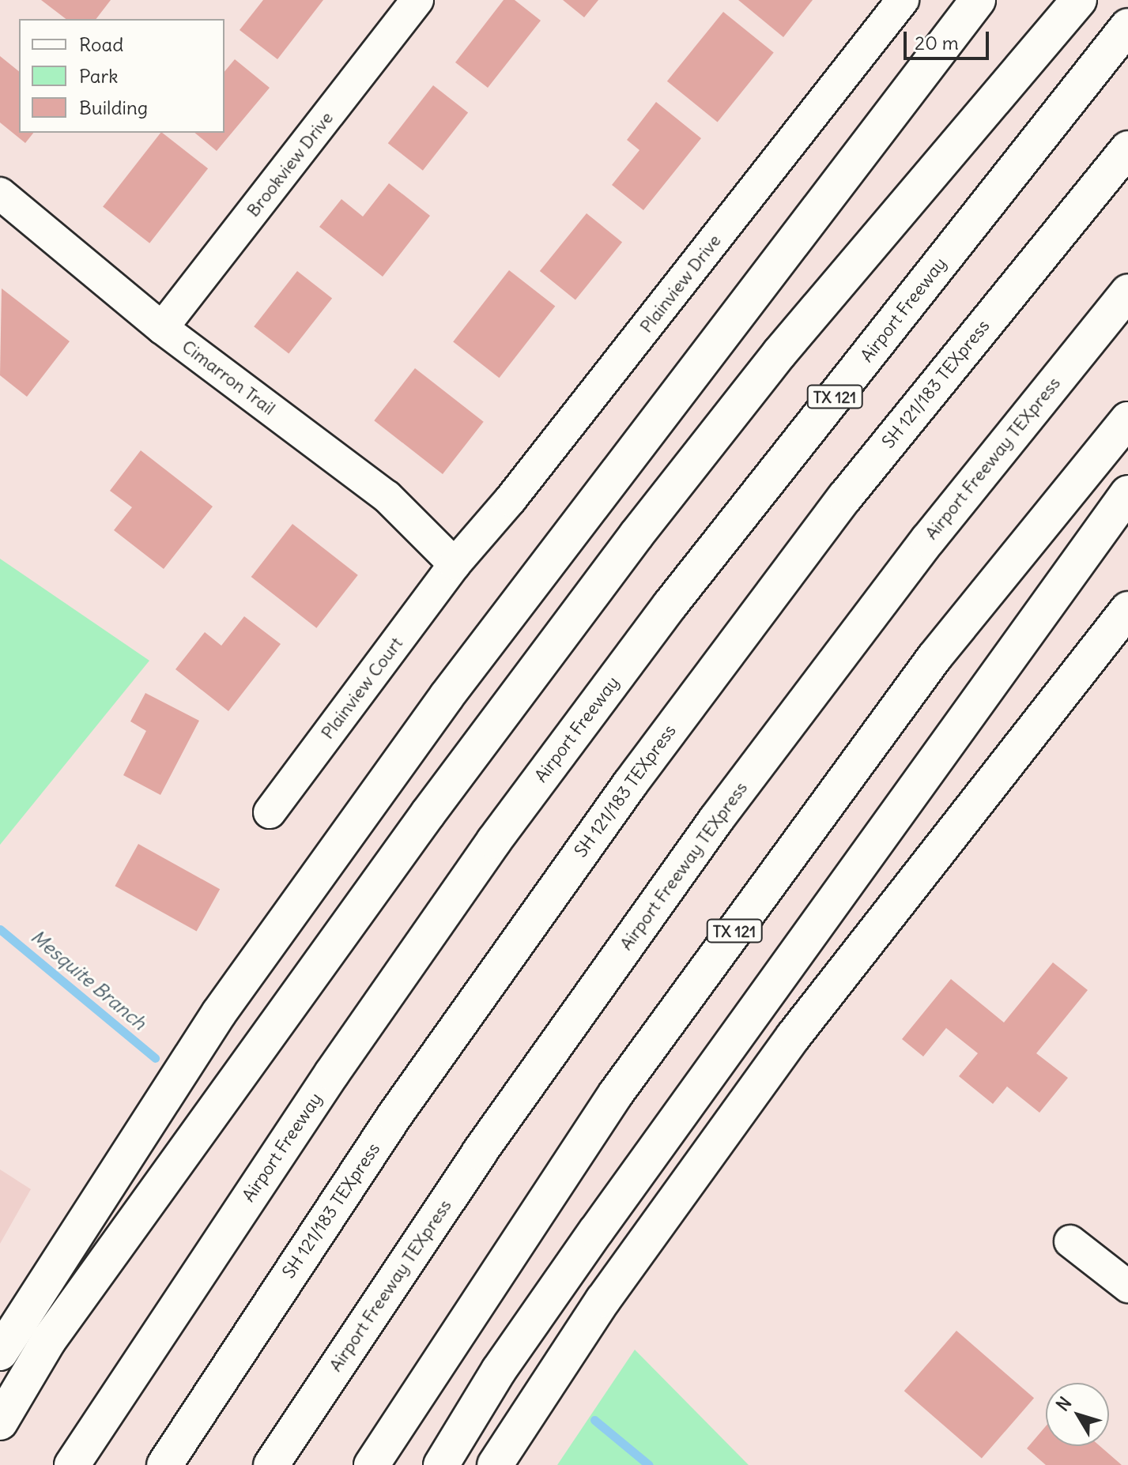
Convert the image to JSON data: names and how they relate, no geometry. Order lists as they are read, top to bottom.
{
  "streets": {
    "main road": [
      "Airport Freeway",
      "SH 121/183 TEXpress",
      "TX 121",
      "Airport Freeway TEXpress"
    ],
    "street": [
      "Brookview Drive",
      "Plainview Drive",
      "Cimarron Trail",
      "Plainview Court"
    ]
  },
  "crossings": [
    ["Brookview Drive", "Cimarron Trail"],
    ["Plainview Drive", "Cimarron Trail"],
    ["Plainview Drive", "Plainview Court"],
    ["Cimarron Trail", "Plainview Court"]
  ],
  "water": ["Mesquite Branch"],
  "legend": ["Road", "Park", "Building"],
  "scale_bar": "20 m",
  "north": "top left"
}
